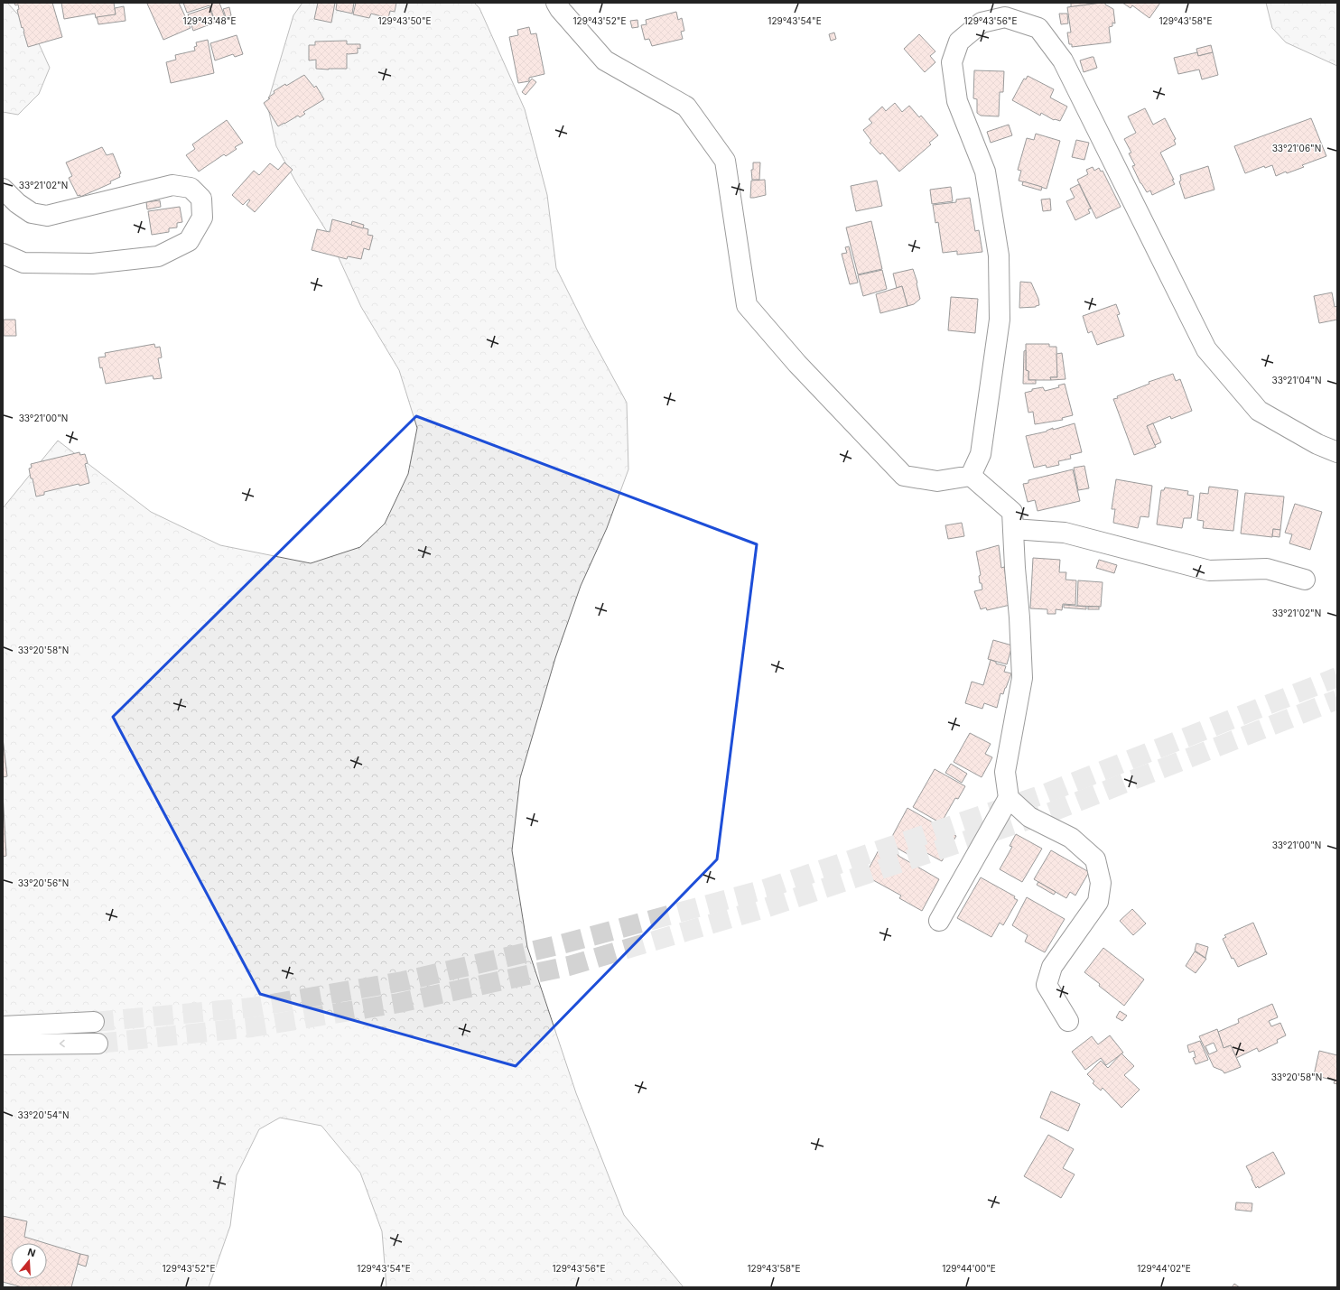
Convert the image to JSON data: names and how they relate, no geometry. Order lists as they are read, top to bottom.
{
  "north": "top",
  "coordinates": [
    "129°43'48\"E",
    "129°43'50\"E",
    "129°43'52\"E",
    "129°43'54\"E",
    "129°43'56\"E",
    "129°43'58\"E",
    "33°21'06\"N",
    "33°21'02\"N",
    "33°21'04\"N",
    "33°21'00\"N",
    "33°20'58\"N",
    "33°20'56\"N",
    "33°20'54\"N",
    "129°44'00\"E",
    "129°44'02\"E"
  ]
}
